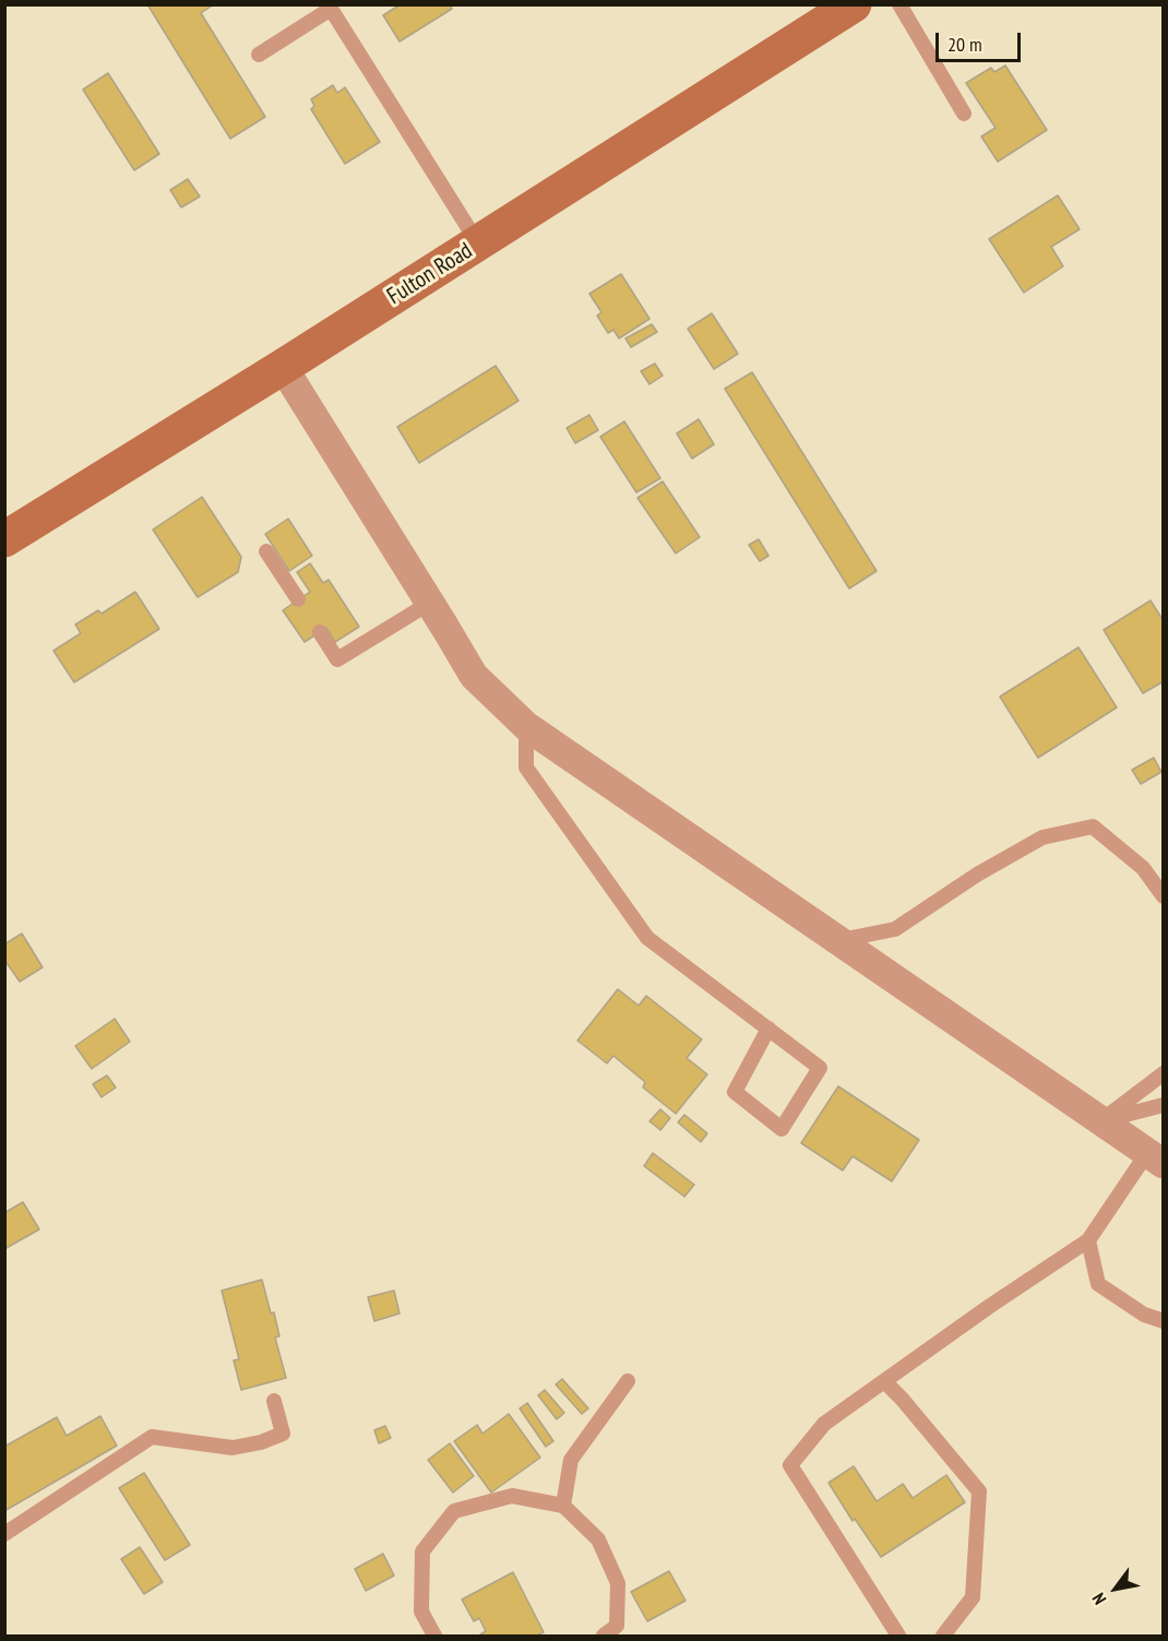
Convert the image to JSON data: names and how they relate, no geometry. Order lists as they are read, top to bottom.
{
  "streets": {
    "main road": ["Fulton Road"]
  },
  "scale_bar": "20 m",
  "north": "bottom left"
}
